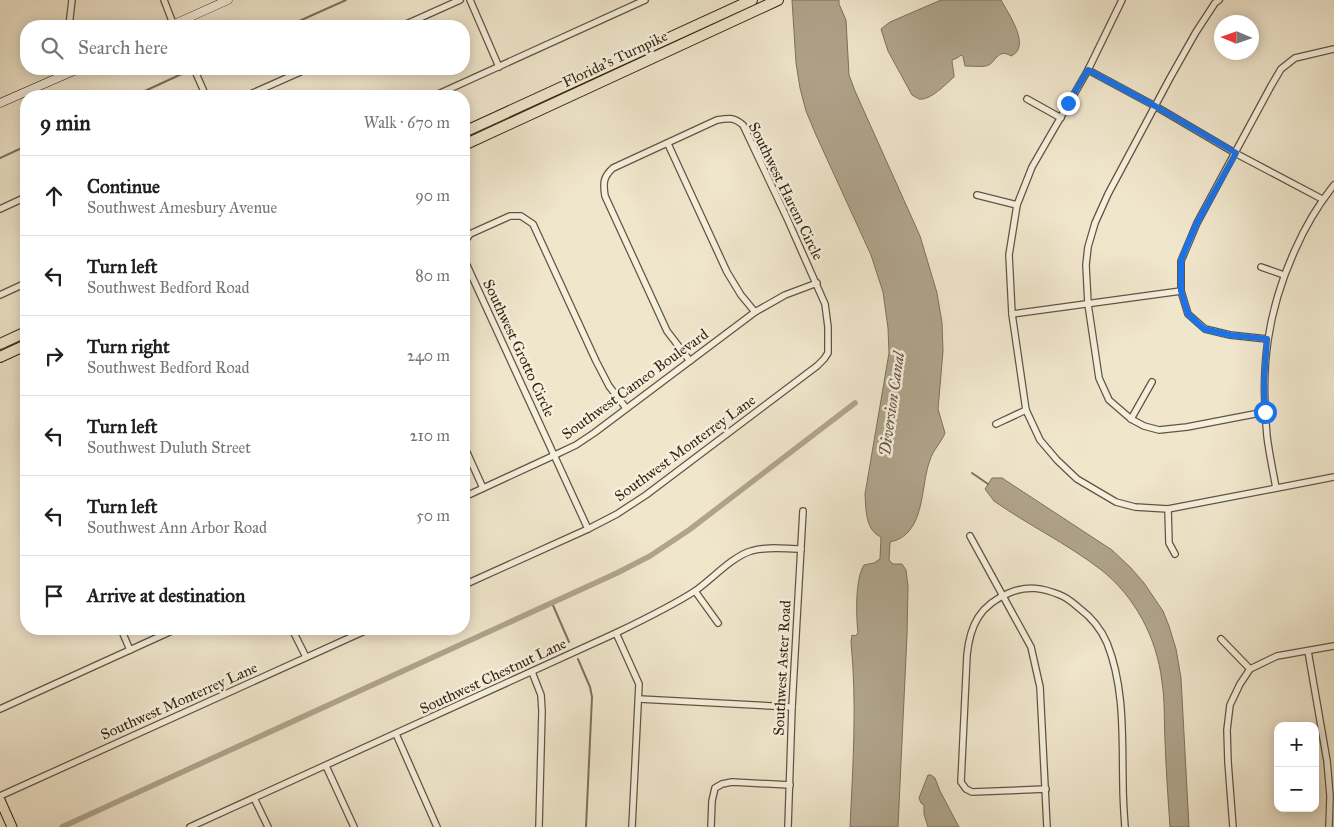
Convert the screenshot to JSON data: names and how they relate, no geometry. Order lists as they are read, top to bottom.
{
  "streets": {
    "highway": ["Florida's Turnpike"],
    "street": [
      "Southwest Harem Circle",
      "Southwest Grotto Circle",
      "Southwest Cameo Boulevard",
      "Southwest Monterrey Lane",
      "Southwest Aster Road",
      "Southwest Chestnut Lane"
    ]
  },
  "crossings": [
    ["Southwest Harem Circle", "Southwest Cameo Boulevard"],
    ["Southwest Harem Circle", "Southwest Monterrey Lane"],
    ["Southwest Grotto Circle", "Southwest Cameo Boulevard"],
    ["Southwest Grotto Circle", "Southwest Monterrey Lane"],
    ["Southwest Aster Road", "Southwest Chestnut Lane"]
  ],
  "water": ["Diversion Canal"],
  "north": "left",
  "page": {
    "search": "Search here",
    "heading": ["9 min", "Walk · 670 m"],
    "list": [
      ["Continue", "Southwest Amesbury Avenue", "90 m"],
      ["Turn left", "Southwest Bedford Road", "80 m"],
      ["Turn right", "Southwest Bedford Road", "240 m"],
      ["Turn left", "Southwest Duluth Street", "210 m"],
      ["Turn left", "Southwest Ann Arbor Road", "50 m"],
      "Arrive at destination"
    ],
    "map_buttons": ["+", "−"]
  }
}
